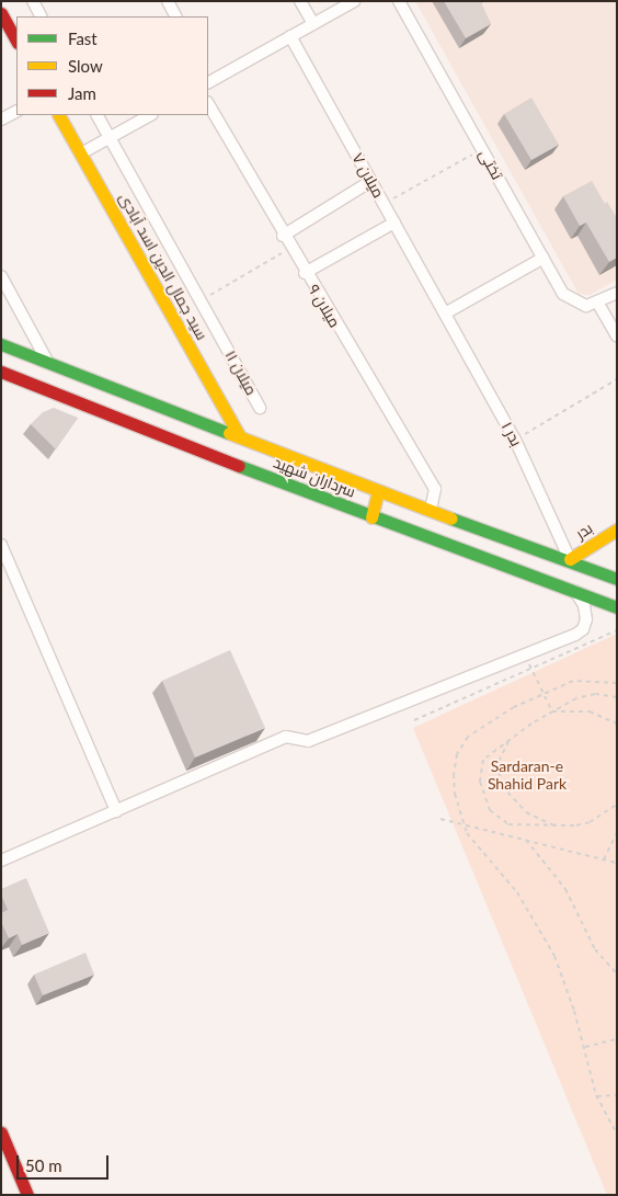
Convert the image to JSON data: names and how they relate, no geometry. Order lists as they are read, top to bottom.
{
  "streets": {
    "street": [
      "تختی",
      "میلان ۷",
      "سید جمال الدین اسد آبادی",
      "میلان ۹",
      "میلان ۱۱",
      "بدر ۱",
      "سرداران شهید",
      "بدر"
    ]
  },
  "crossings": [
    ["میلان ۷", "بدر ۱"],
    ["سید جمال الدین اسد آبادی", "سرداران شهید"],
    ["میلان ۹", "سرداران شهید"],
    ["بدر ۱", "سرداران شهید"],
    ["بدر ۱", "بدر"],
    ["سرداران شهید", "بدر"]
  ],
  "parks": ["Sardaran-e Shahid Park"],
  "legend": ["Fast", "Slow", "Jam"],
  "scale_bar": "50 m"
}
